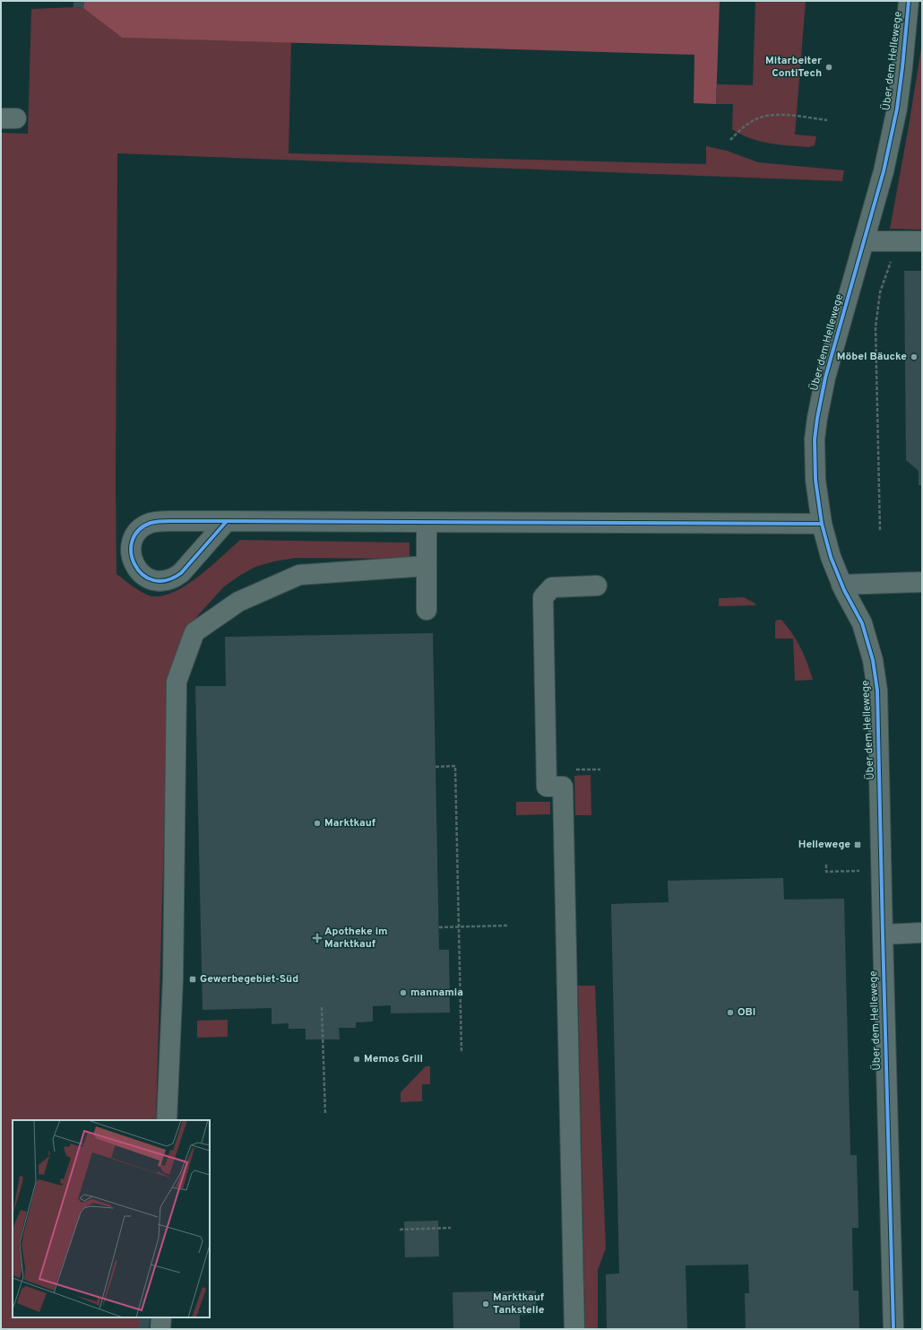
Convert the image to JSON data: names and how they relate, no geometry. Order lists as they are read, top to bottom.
{
  "streets": {
    "street": ["Über dem Hellewege"]
  },
  "places": {
    "other": [
      "Mitarbeiter ContiTech",
      "Möbel Bäucke",
      "Marktkauf",
      "mannamia",
      "OBI",
      "Memos Grill",
      "Marktkauf Tankstelle"
    ],
    "transit": ["Hellewege", "Gewerbegebiet-Süd"],
    "health": ["Apotheke im Marktkauf"]
  }
}
